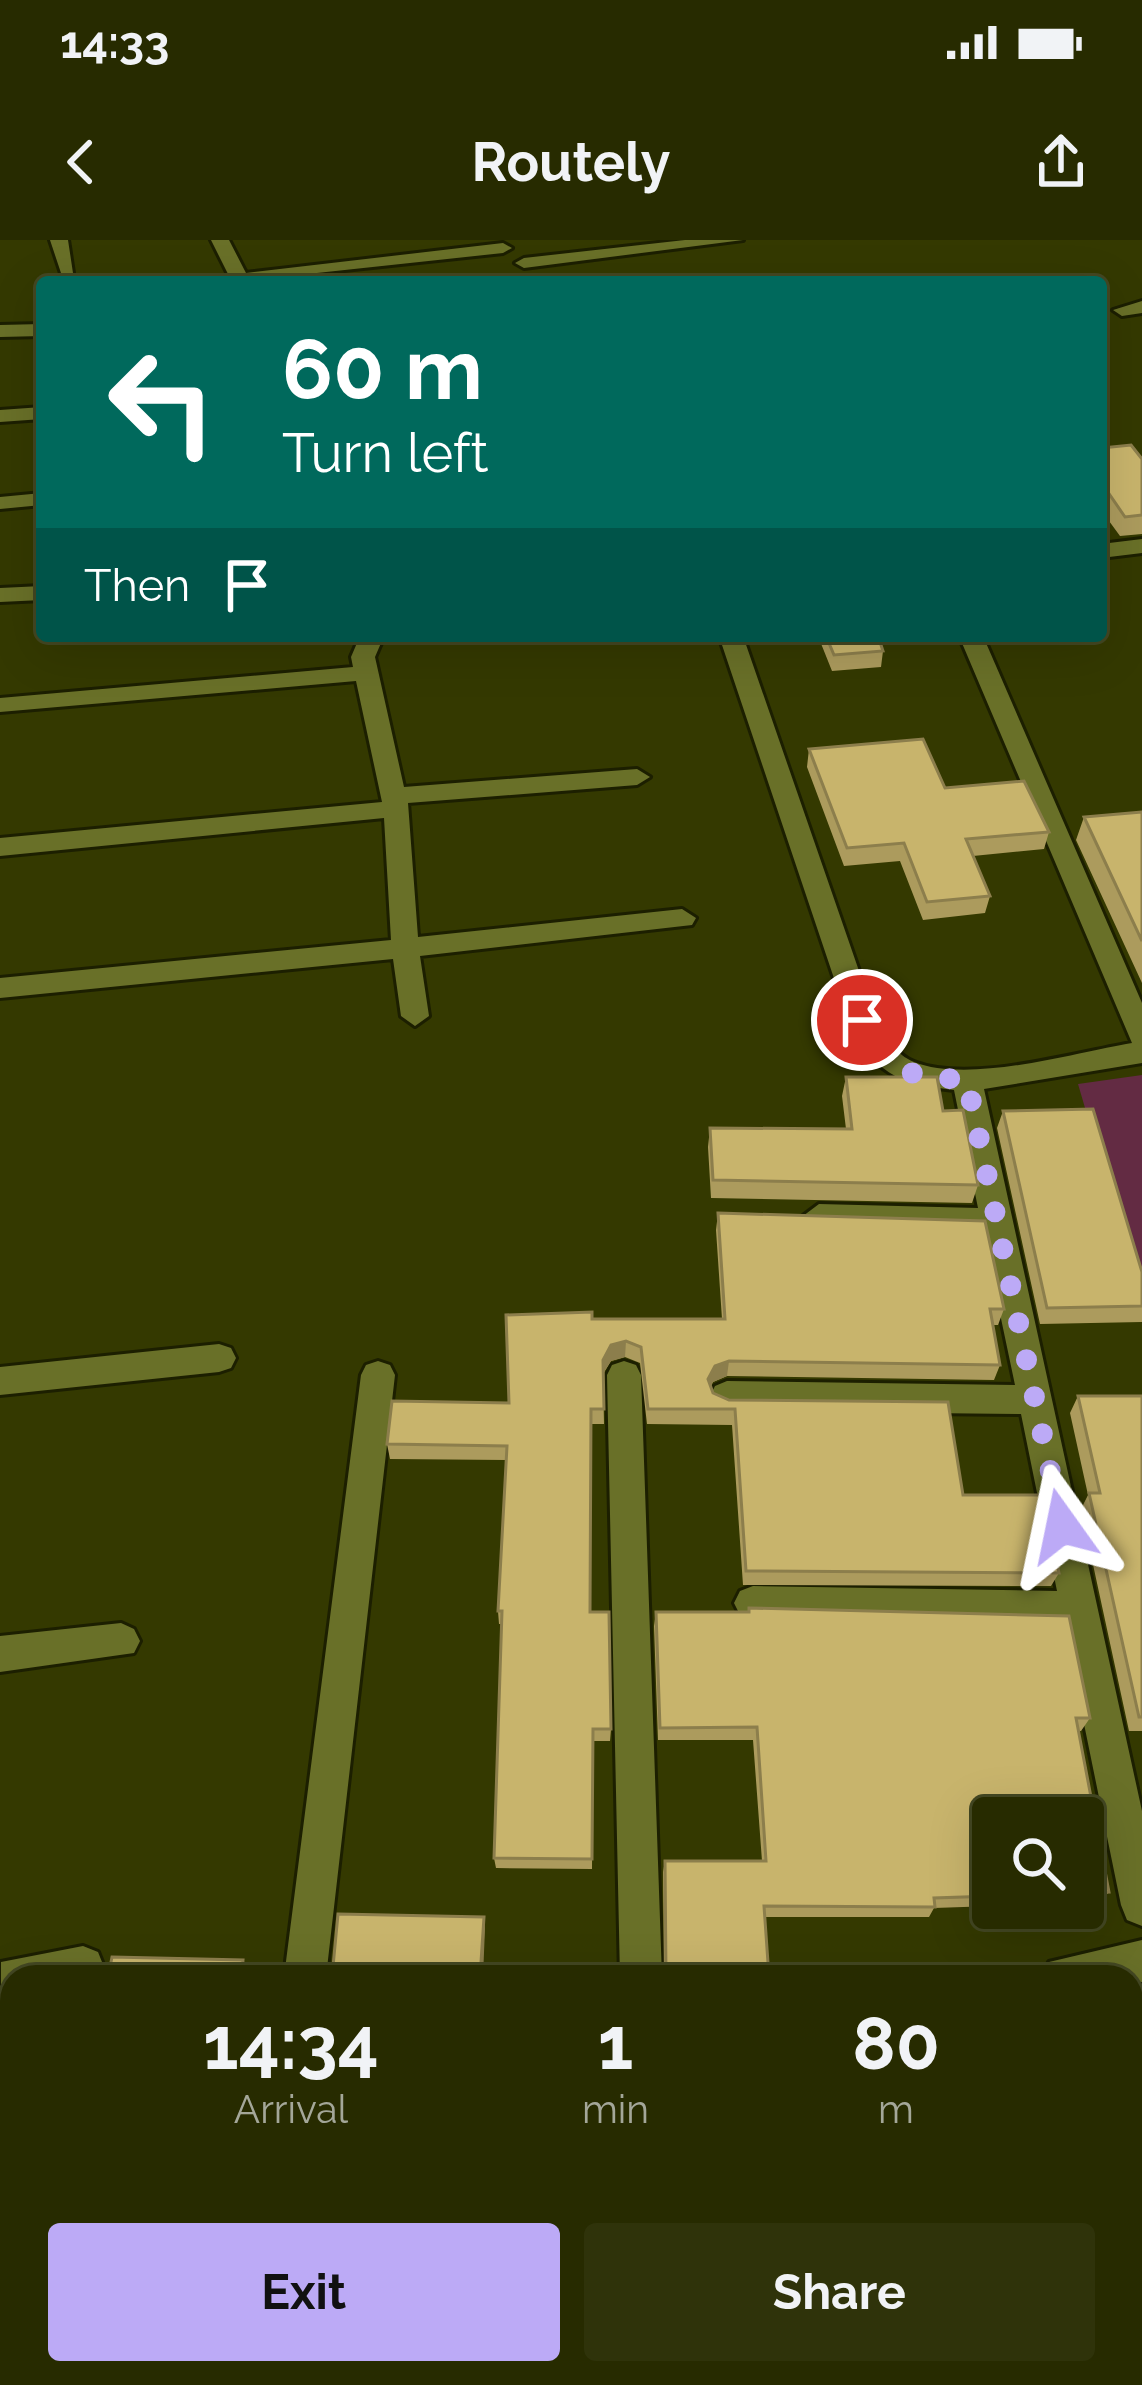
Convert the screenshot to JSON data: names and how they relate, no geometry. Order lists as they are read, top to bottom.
{
  "page": {
    "status": "14:33",
    "header": "Routely",
    "turn": ["60 m", "Turn left"],
    "then": "Then",
    "eta": [
      "14:34",
      "Arrival",
      "1",
      "min",
      "80",
      "m"
    ],
    "buttons": ["Exit", "Share"]
  }
}
